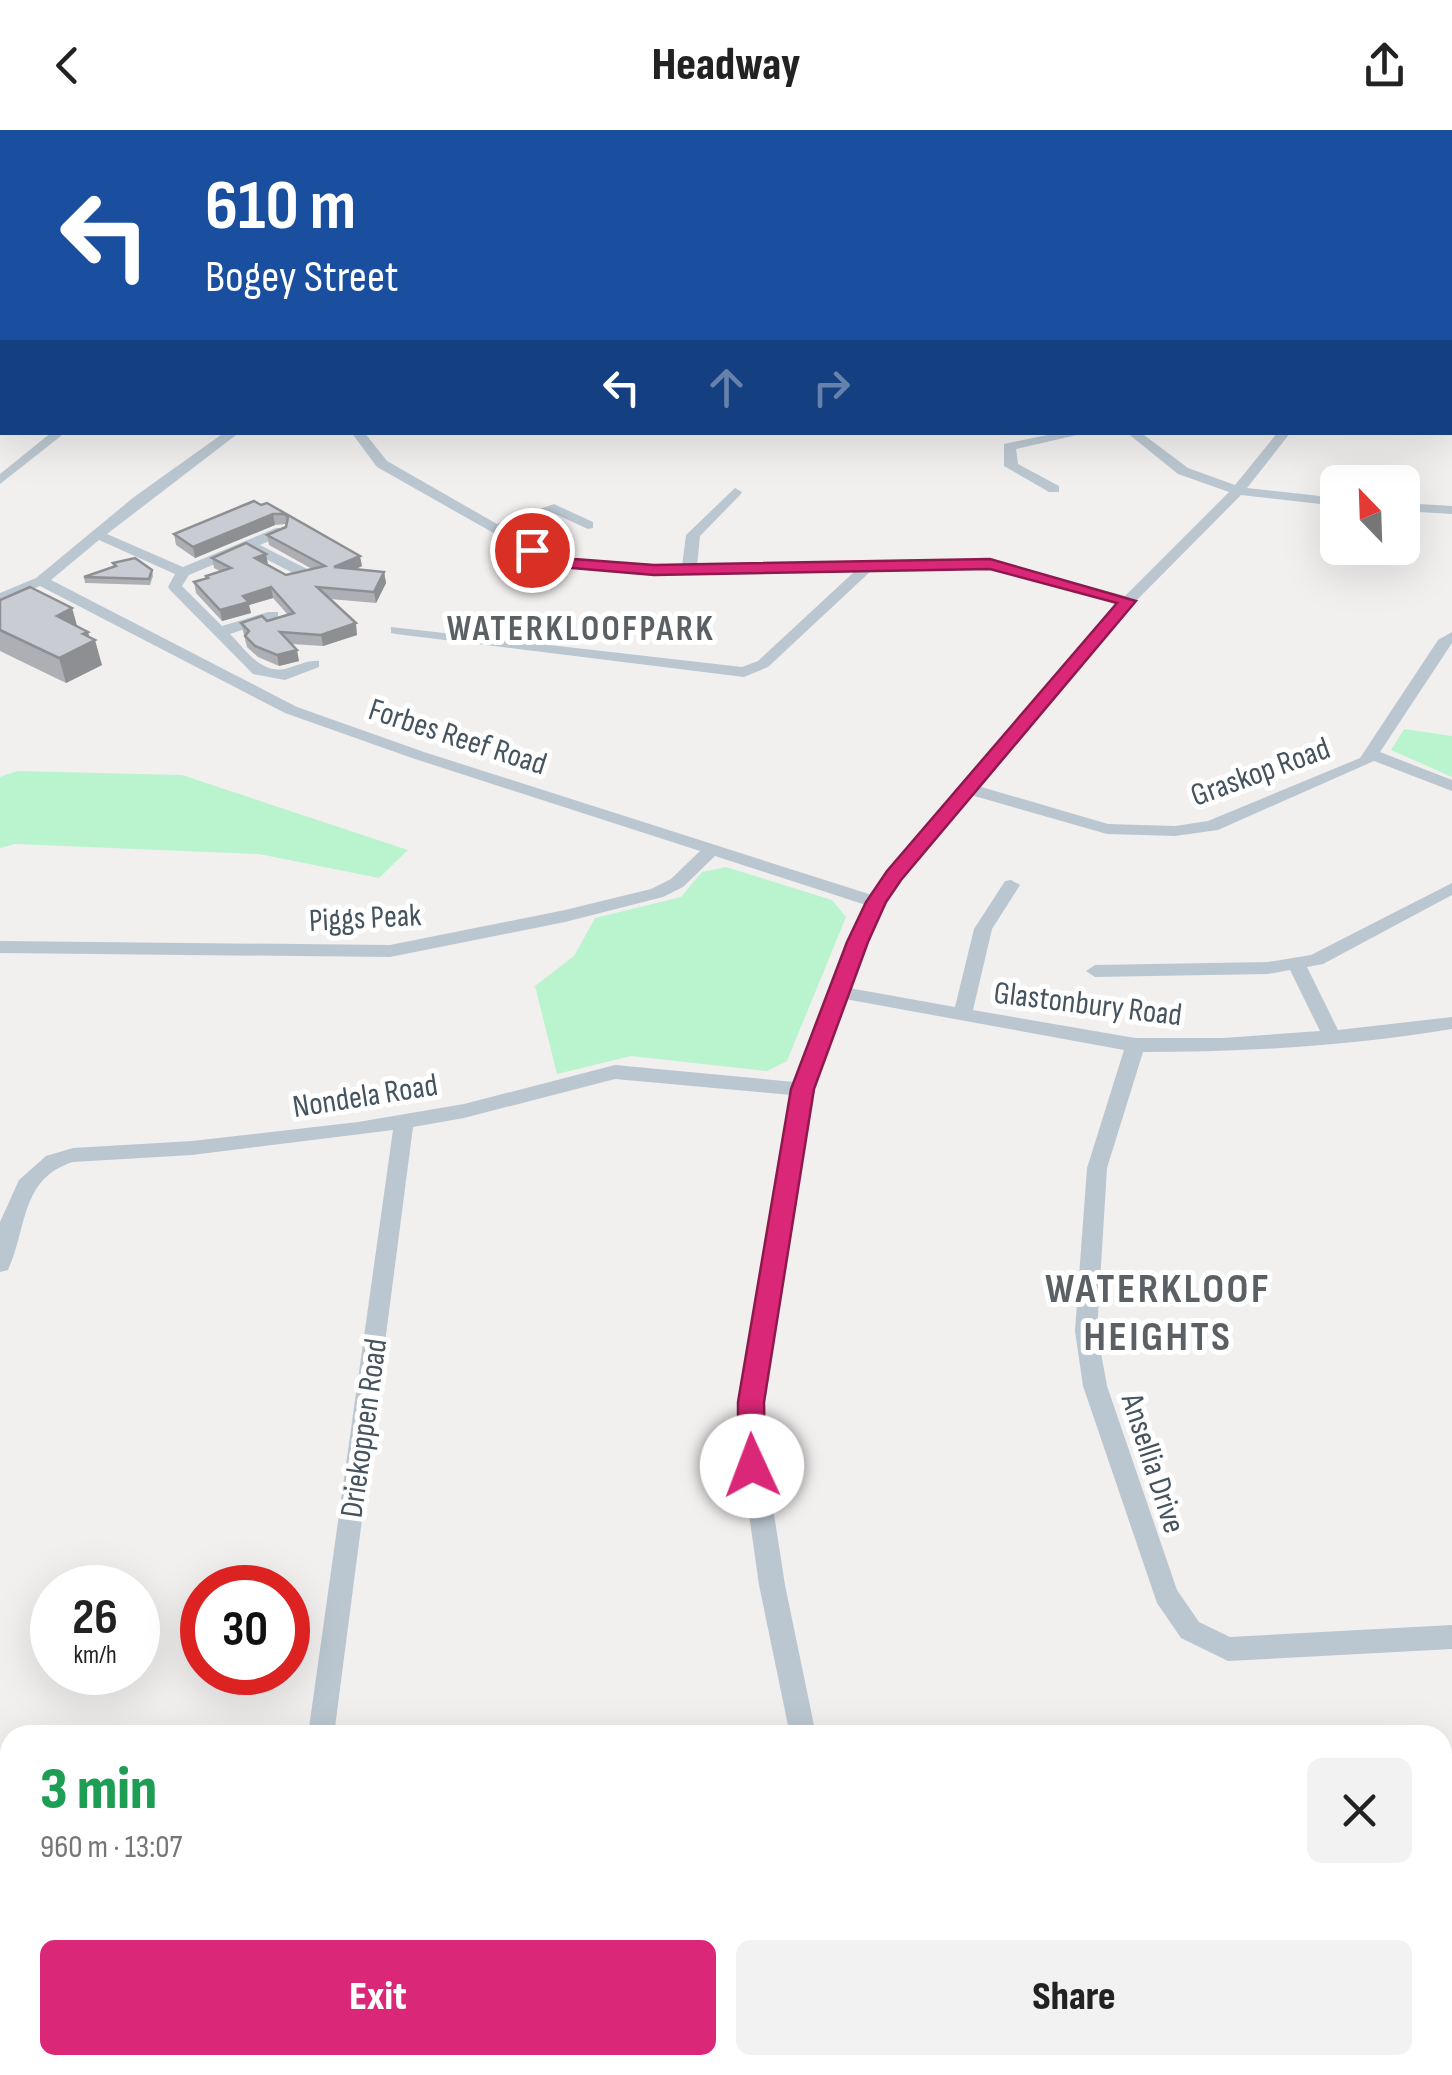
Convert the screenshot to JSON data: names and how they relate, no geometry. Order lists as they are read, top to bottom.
{
  "streets": {
    "street": [
      "Forbes Reef Road",
      "Graskop Road",
      "Piggs Peak",
      "Glastonbury Road",
      "Nondela Road",
      "Driekoppen Road",
      "Ansellia Drive"
    ]
  },
  "crossings": [
    ["Forbes Reef Road", "Piggs Peak"],
    ["Glastonbury Road", "Ansellia Drive"],
    ["Nondela Road", "Driekoppen Road"]
  ],
  "districts": ["WATERKLOOFPARK", "WATERKLOOF HEIGHTS"],
  "north": "top left",
  "page": {
    "header": "Headway",
    "turn": ["610 m", "Bogey Street"],
    "speed": "26 km/h",
    "limit": "30",
    "heading": ["3 min", "960 m · 13:07"],
    "buttons": ["Exit", "Share"]
  }
}
